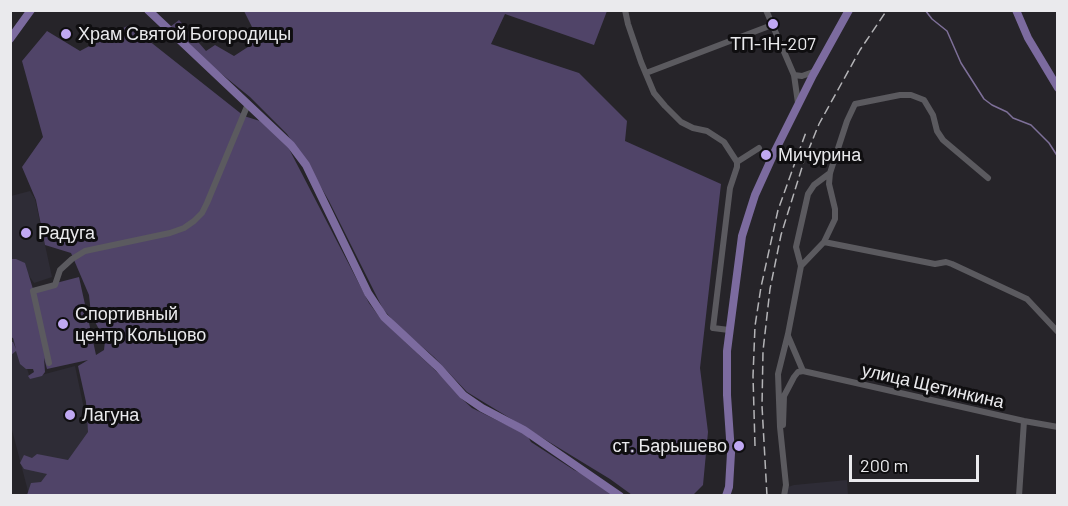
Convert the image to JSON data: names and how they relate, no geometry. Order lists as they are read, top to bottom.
{
  "streets": {
    "street": ["улица Щетинкина"]
  },
  "places": [
    "ТП-1Н-207",
    "Храм Святой Богородицы",
    "Мичурина",
    "Радуга",
    "Спортивный центр Кольцово",
    "Лагуна",
    "ст. Барышево"
  ],
  "scale_bar": "200 m"
}
